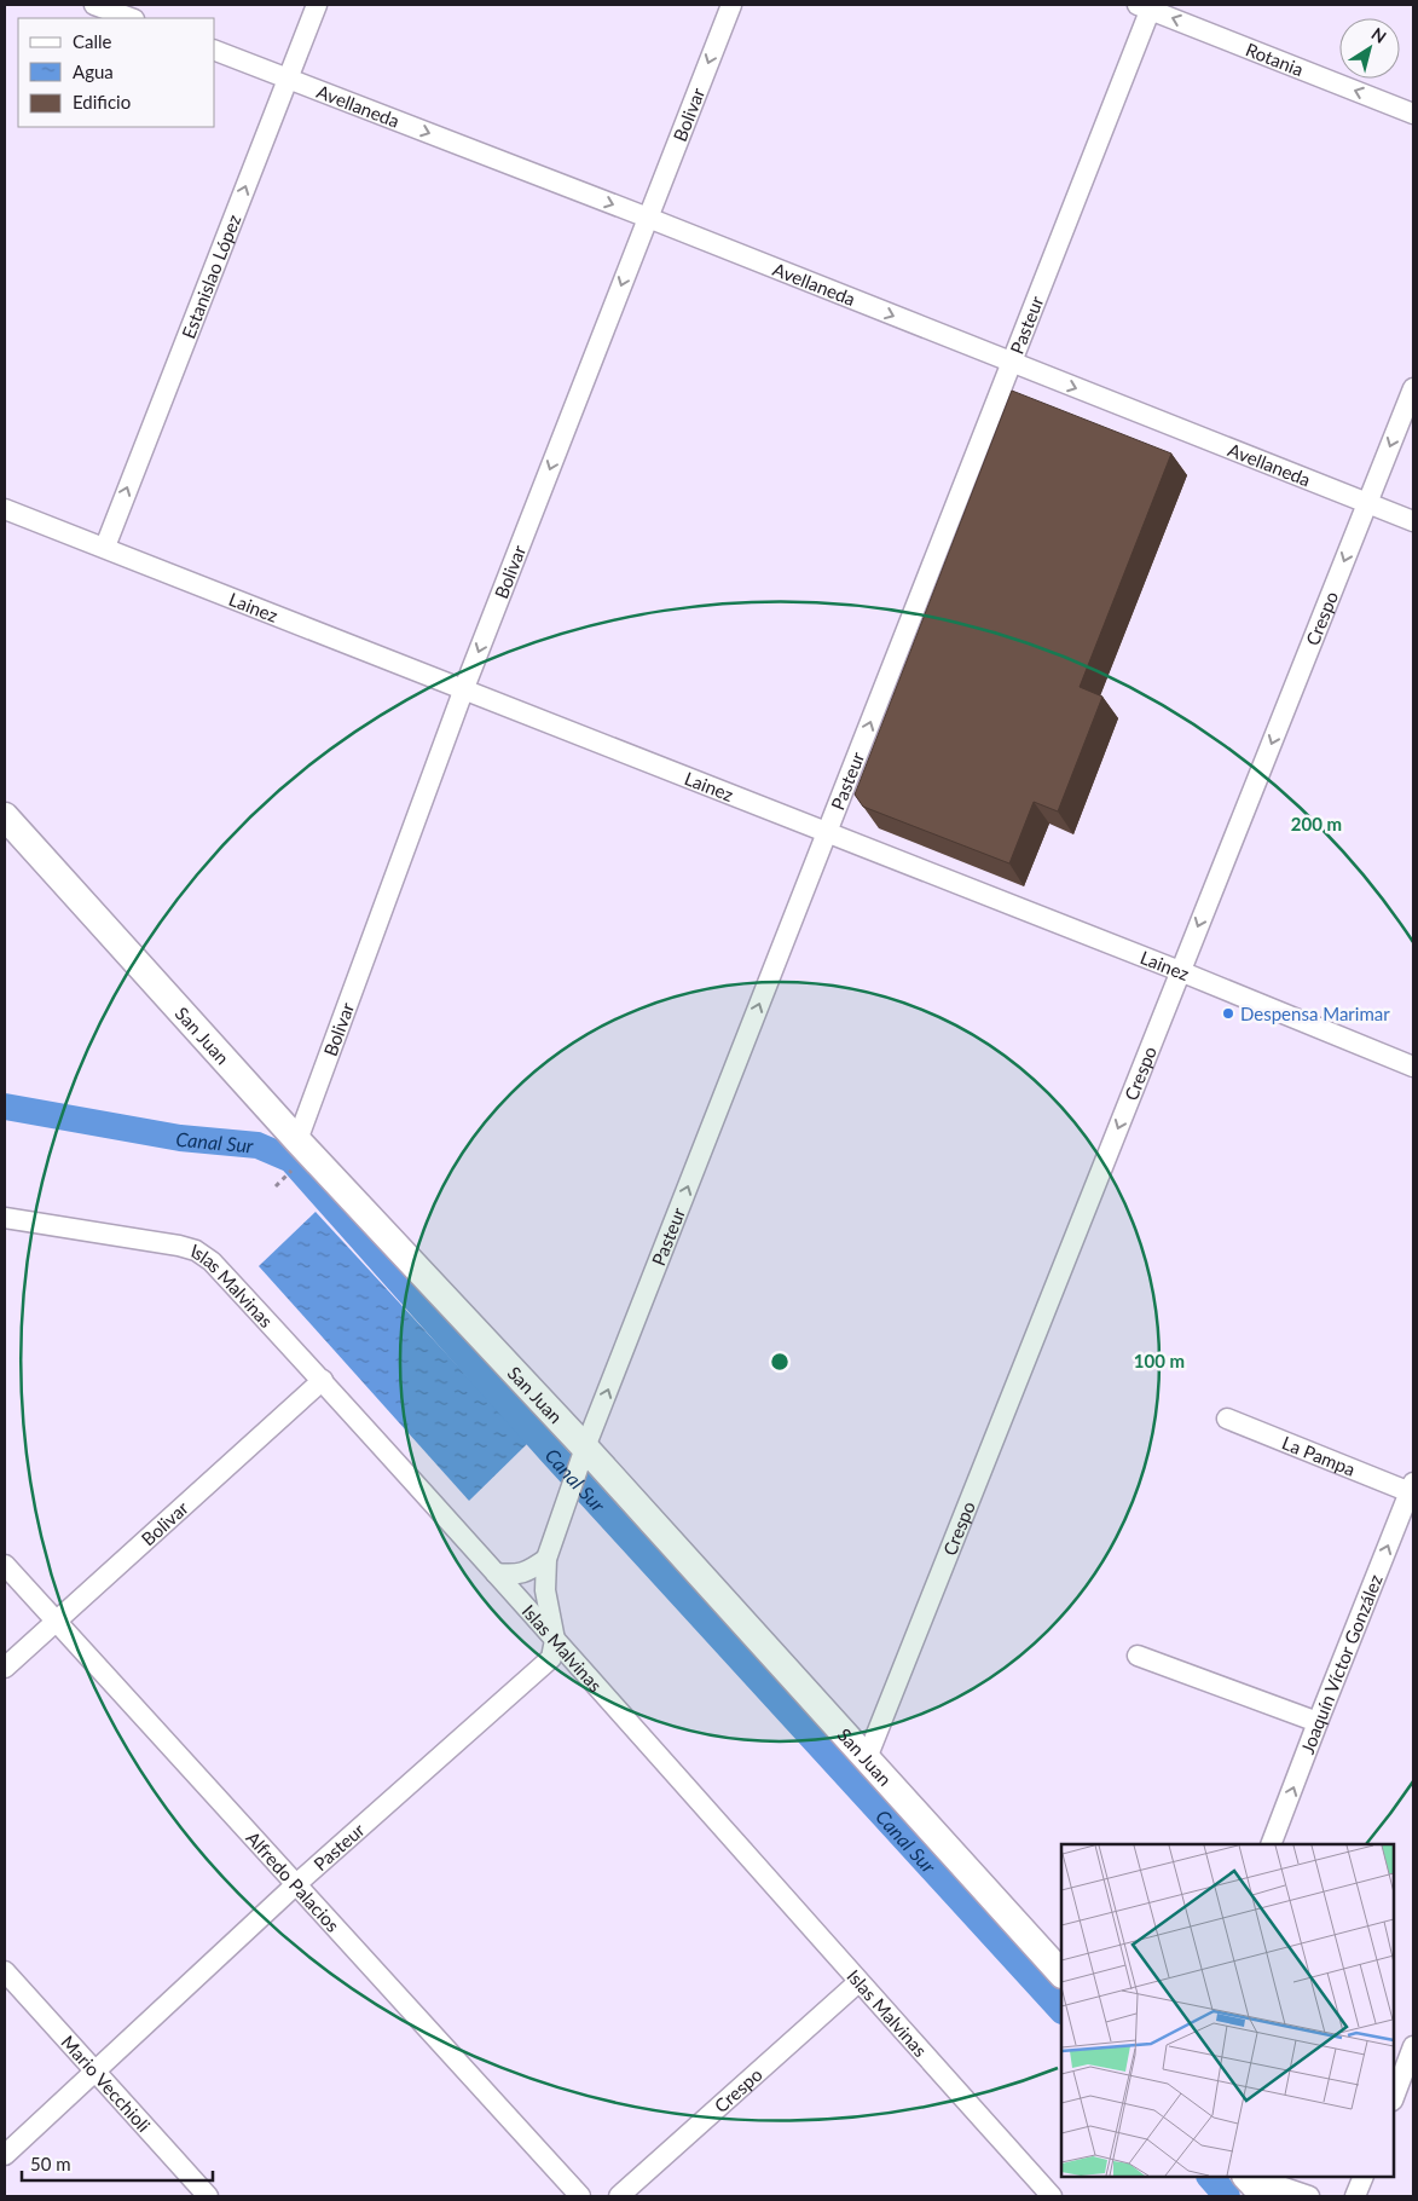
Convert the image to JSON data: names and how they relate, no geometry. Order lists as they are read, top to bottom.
{
  "streets": {
    "street": [
      "Rotania",
      "Avellaneda",
      "Bolivar",
      "Estanislao López",
      "Pasteur",
      "Lainez",
      "Crespo",
      "San Juan",
      "Islas Malvinas",
      "La Pampa",
      "Joaquín Víctor González",
      "Alfredo Palacios",
      "Mario Vecchioli"
    ]
  },
  "crossings": [
    ["Rotania", "Pasteur"],
    ["Avellaneda", "Bolivar"],
    ["Avellaneda", "Estanislao López"],
    ["Avellaneda", "Pasteur"],
    ["Avellaneda", "Crespo"],
    ["Bolivar", "Lainez"],
    ["Bolivar", "San Juan"],
    ["Bolivar", "Islas Malvinas"],
    ["Bolivar", "Alfredo Palacios"],
    ["Estanislao López", "Lainez"],
    ["Pasteur", "Lainez"],
    ["Pasteur", "San Juan"],
    ["Pasteur", "Islas Malvinas"],
    ["Pasteur", "Alfredo Palacios"],
    ["Pasteur", "Mario Vecchioli"],
    ["Lainez", "Crespo"],
    ["Crespo", "San Juan"],
    ["Crespo", "Islas Malvinas"],
    ["La Pampa", "Joaquín Víctor González"]
  ],
  "one_way": [
    "Rotania",
    "Avellaneda",
    "Bolivar",
    "Estanislao López",
    "Pasteur",
    "Crespo",
    "Joaquín Víctor González"
  ],
  "water": ["Canal Sur"],
  "places": ["Despensa Marimar"],
  "legend": ["Calle", "Agua", "Edificio"],
  "scale_bar": "50 m",
  "north": "top right",
  "rings": ["200 m", "100 m"]
}
